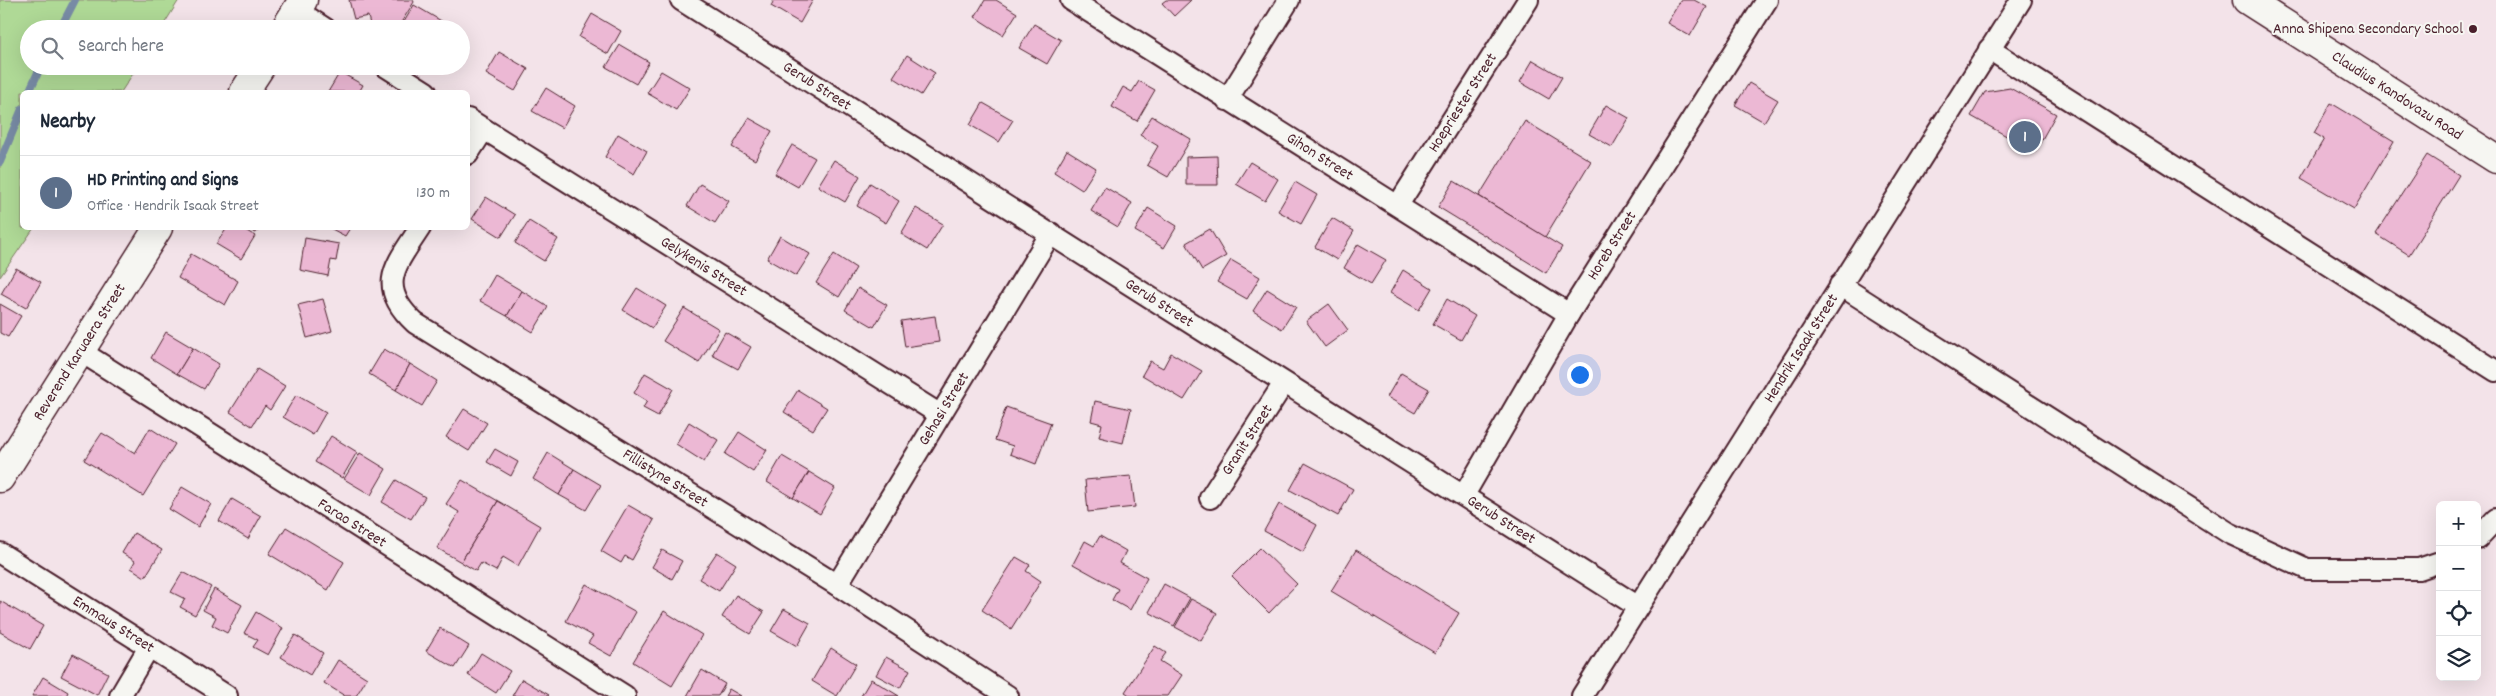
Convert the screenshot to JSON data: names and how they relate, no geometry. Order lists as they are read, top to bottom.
{
  "streets": {
    "street": [
      "Gerub Street",
      "Claudius Kandovazu Road",
      "Hoepriester Street",
      "Gihon Street",
      "Horeb Street",
      "Gelykenis Street",
      "Hendrik Isaak Street",
      "Reverend Karuaera Street",
      "Gehasi Street",
      "Granit Street",
      "Fillistyne Street",
      "Farao Street",
      "Emmaus Street"
    ]
  },
  "crossings": [
    ["Gerub Street", "Horeb Street"],
    ["Gerub Street", "Hendrik Isaak Street"],
    ["Gerub Street", "Gehasi Street"],
    ["Gerub Street", "Granit Street"],
    ["Hoepriester Street", "Gihon Street"],
    ["Gihon Street", "Horeb Street"],
    ["Gelykenis Street", "Gehasi Street"],
    ["Reverend Karuaera Street", "Farao Street"],
    ["Gehasi Street", "Fillistyne Street"]
  ],
  "places": ["Anna Shipena Secondary School"],
  "page": {
    "search": "Search here",
    "heading": "Nearby",
    "pins": "1",
    "list": [
      {
        "mark": "1",
        "name": "HD Printing and Signs",
        "note": "Office · Hendrik Isaak Street",
        "value": "130 m"
      }
    ],
    "map_buttons": ["+", "−"]
  }
}
